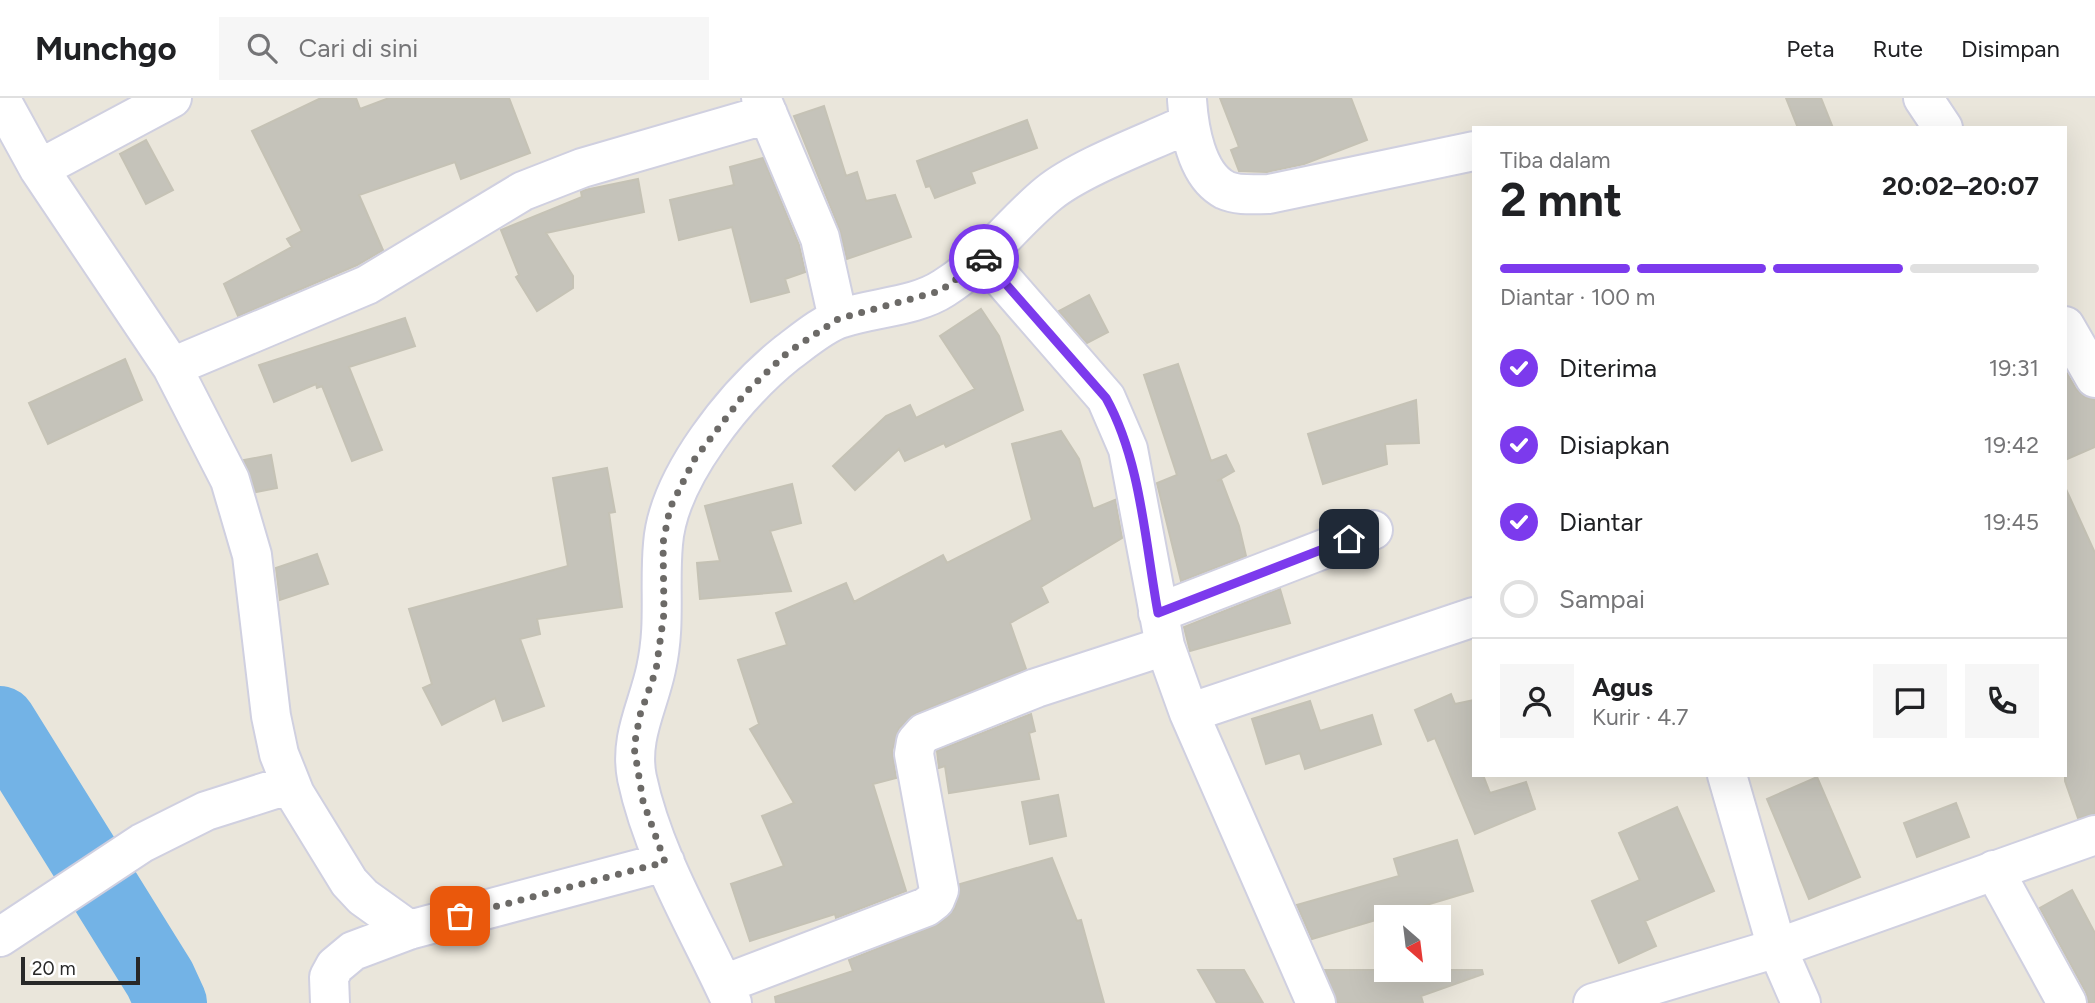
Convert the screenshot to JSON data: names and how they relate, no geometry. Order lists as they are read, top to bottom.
{
  "scale_bar": "20 m",
  "north": "bottom right",
  "page": {
    "header": "Munchgo",
    "search": "Cari di sini",
    "nav": ["Peta", "Rute", "Disimpan"],
    "heading": ["2 mnt", "Tiba dalam", "20:02–20:07"],
    "panel": ["Agus", "Kurir · 4.7"],
    "bar": "Diantar · 100 m",
    "list": [
      ["Diterima", "19:31"],
      ["Disiapkan", "19:42"],
      ["Diantar", "19:45"],
      "Sampai"
    ],
    "scale": "20 m"
  }
}
